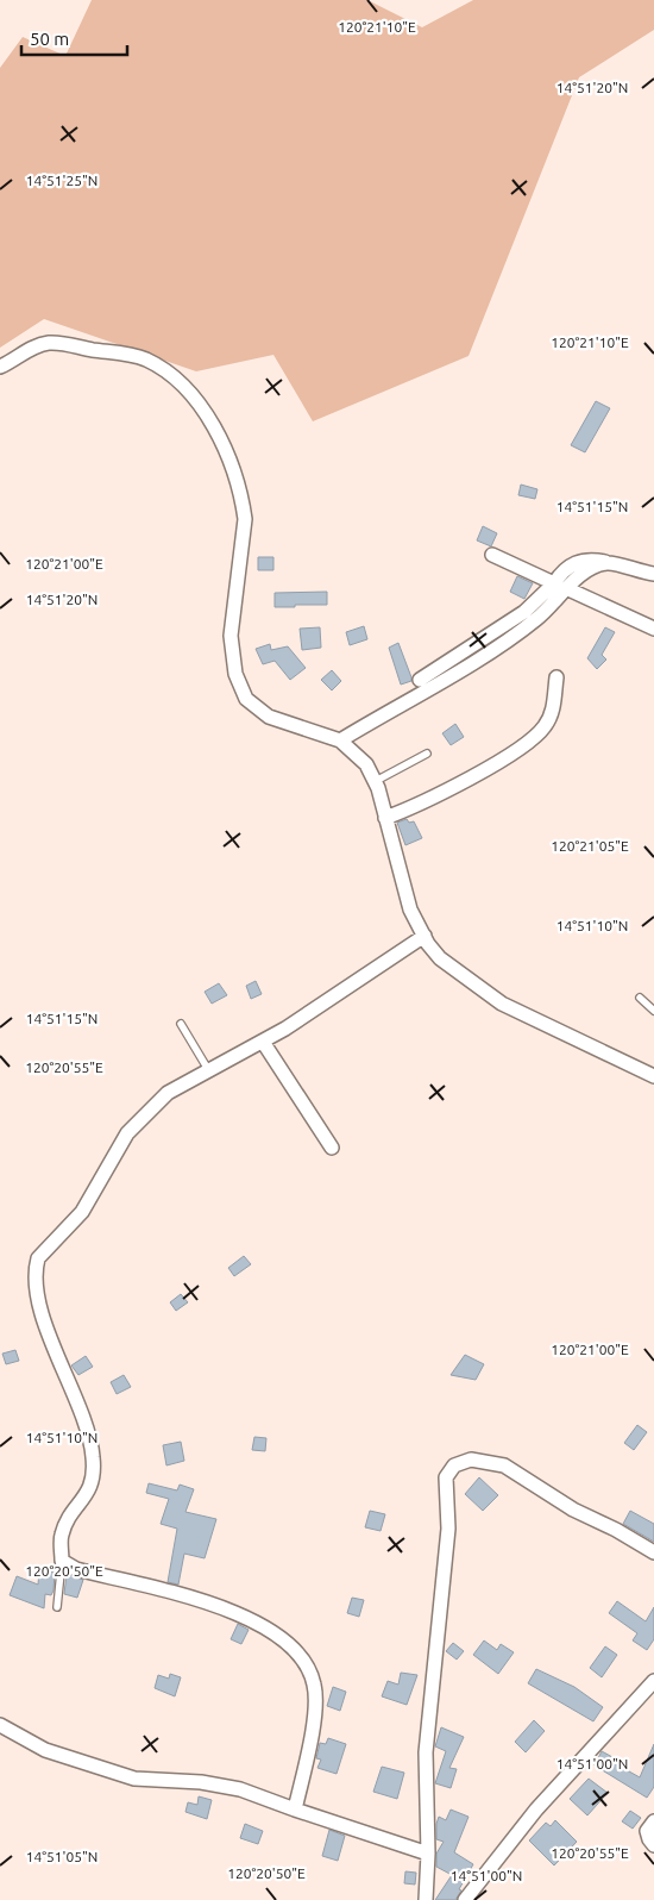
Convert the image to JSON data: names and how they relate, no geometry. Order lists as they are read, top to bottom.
{
  "scale_bar": "50 m",
  "coordinates": [
    "120°21'10\"E",
    "14°51'20\"N",
    "14°51'25\"N",
    "14°51'15\"N",
    "120°21'00\"E",
    "120°21'05\"E",
    "14°51'10\"N",
    "120°20'55\"E",
    "120°20'50\"E",
    "14°51'00\"N",
    "14°51'05\"N"
  ]
}
